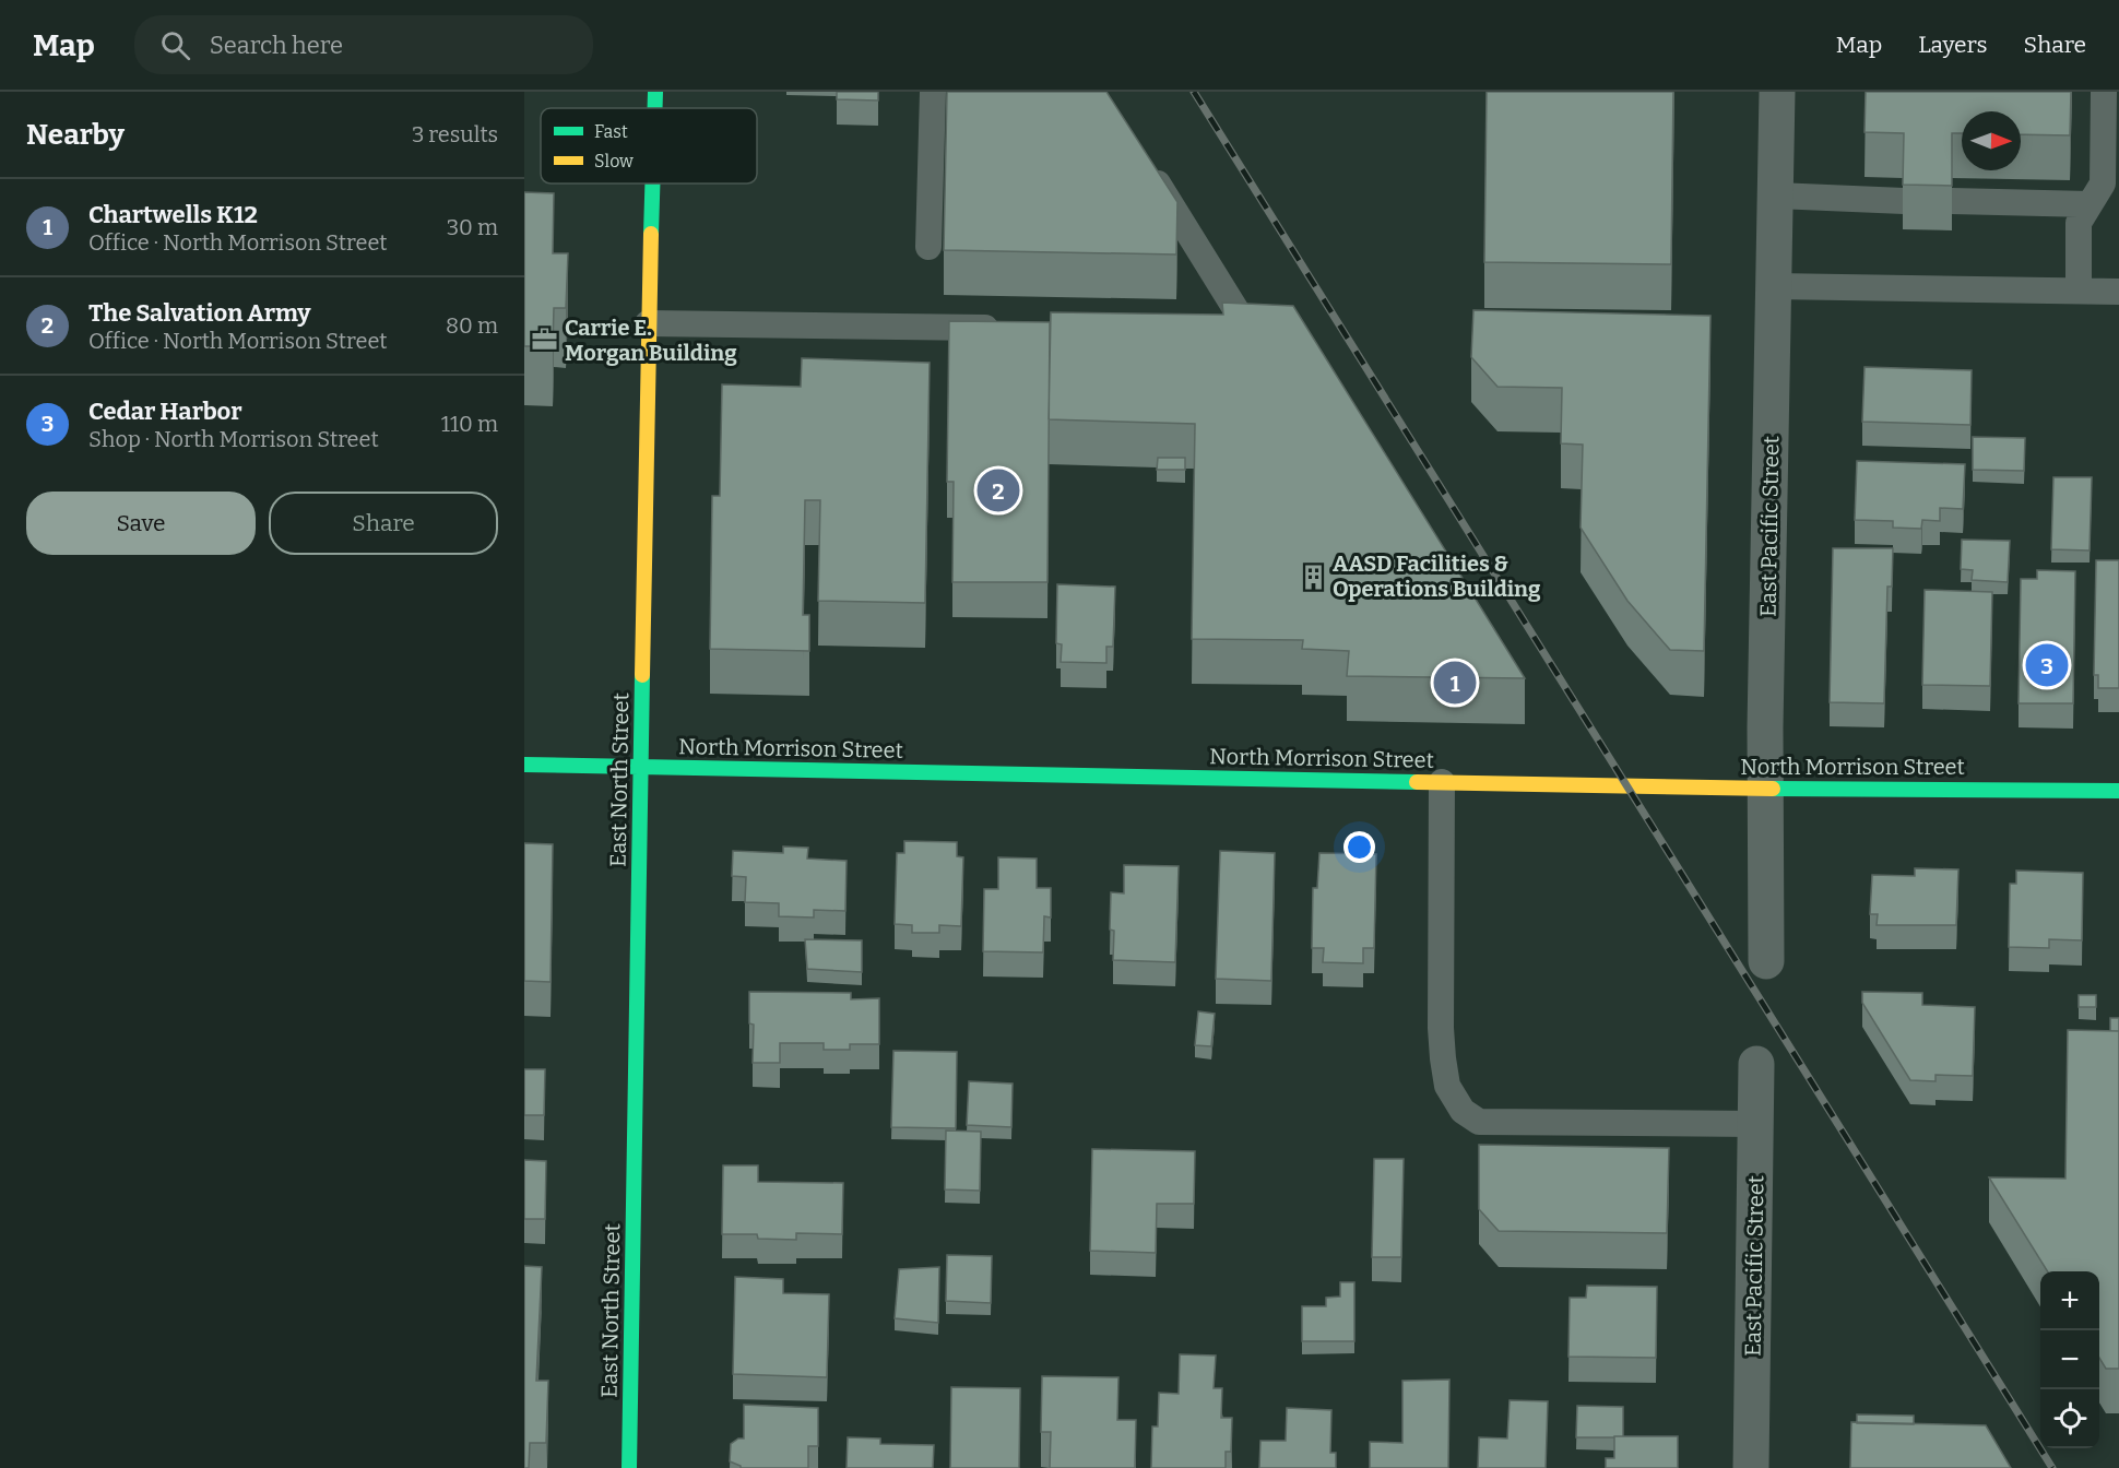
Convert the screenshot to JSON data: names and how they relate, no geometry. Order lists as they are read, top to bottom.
{
  "streets": {
    "street": ["East Pacific Street", "North Morrison Street", "East North Street"]
  },
  "crossings": [
    ["East Pacific Street", "North Morrison Street"],
    ["North Morrison Street", "East North Street"]
  ],
  "places": {
    "office": ["Carrie E. Morgan Building"],
    "building": ["AASD Facilities & Operations Building"]
  },
  "legend": ["Fast", "Slow"],
  "north": "right",
  "page": {
    "header": "Map",
    "search": "Search here",
    "nav": ["Map", "Layers", "Share"],
    "heading": ["Nearby", "3 results"],
    "list": [
      {
        "mark": "1",
        "name": "Chartwells K12",
        "note": "Office · North Morrison Street",
        "value": "30 m"
      },
      {
        "mark": "2",
        "name": "The Salvation Army",
        "note": "Office · North Morrison Street",
        "value": "80 m"
      },
      {
        "mark": "3",
        "name": "Cedar Harbor",
        "note": "Shop · North Morrison Street",
        "value": "110 m"
      }
    ],
    "pins": ["2", "3", "1"],
    "buttons": ["Save", "Share"],
    "map_buttons": ["+", "−"]
  }
}
